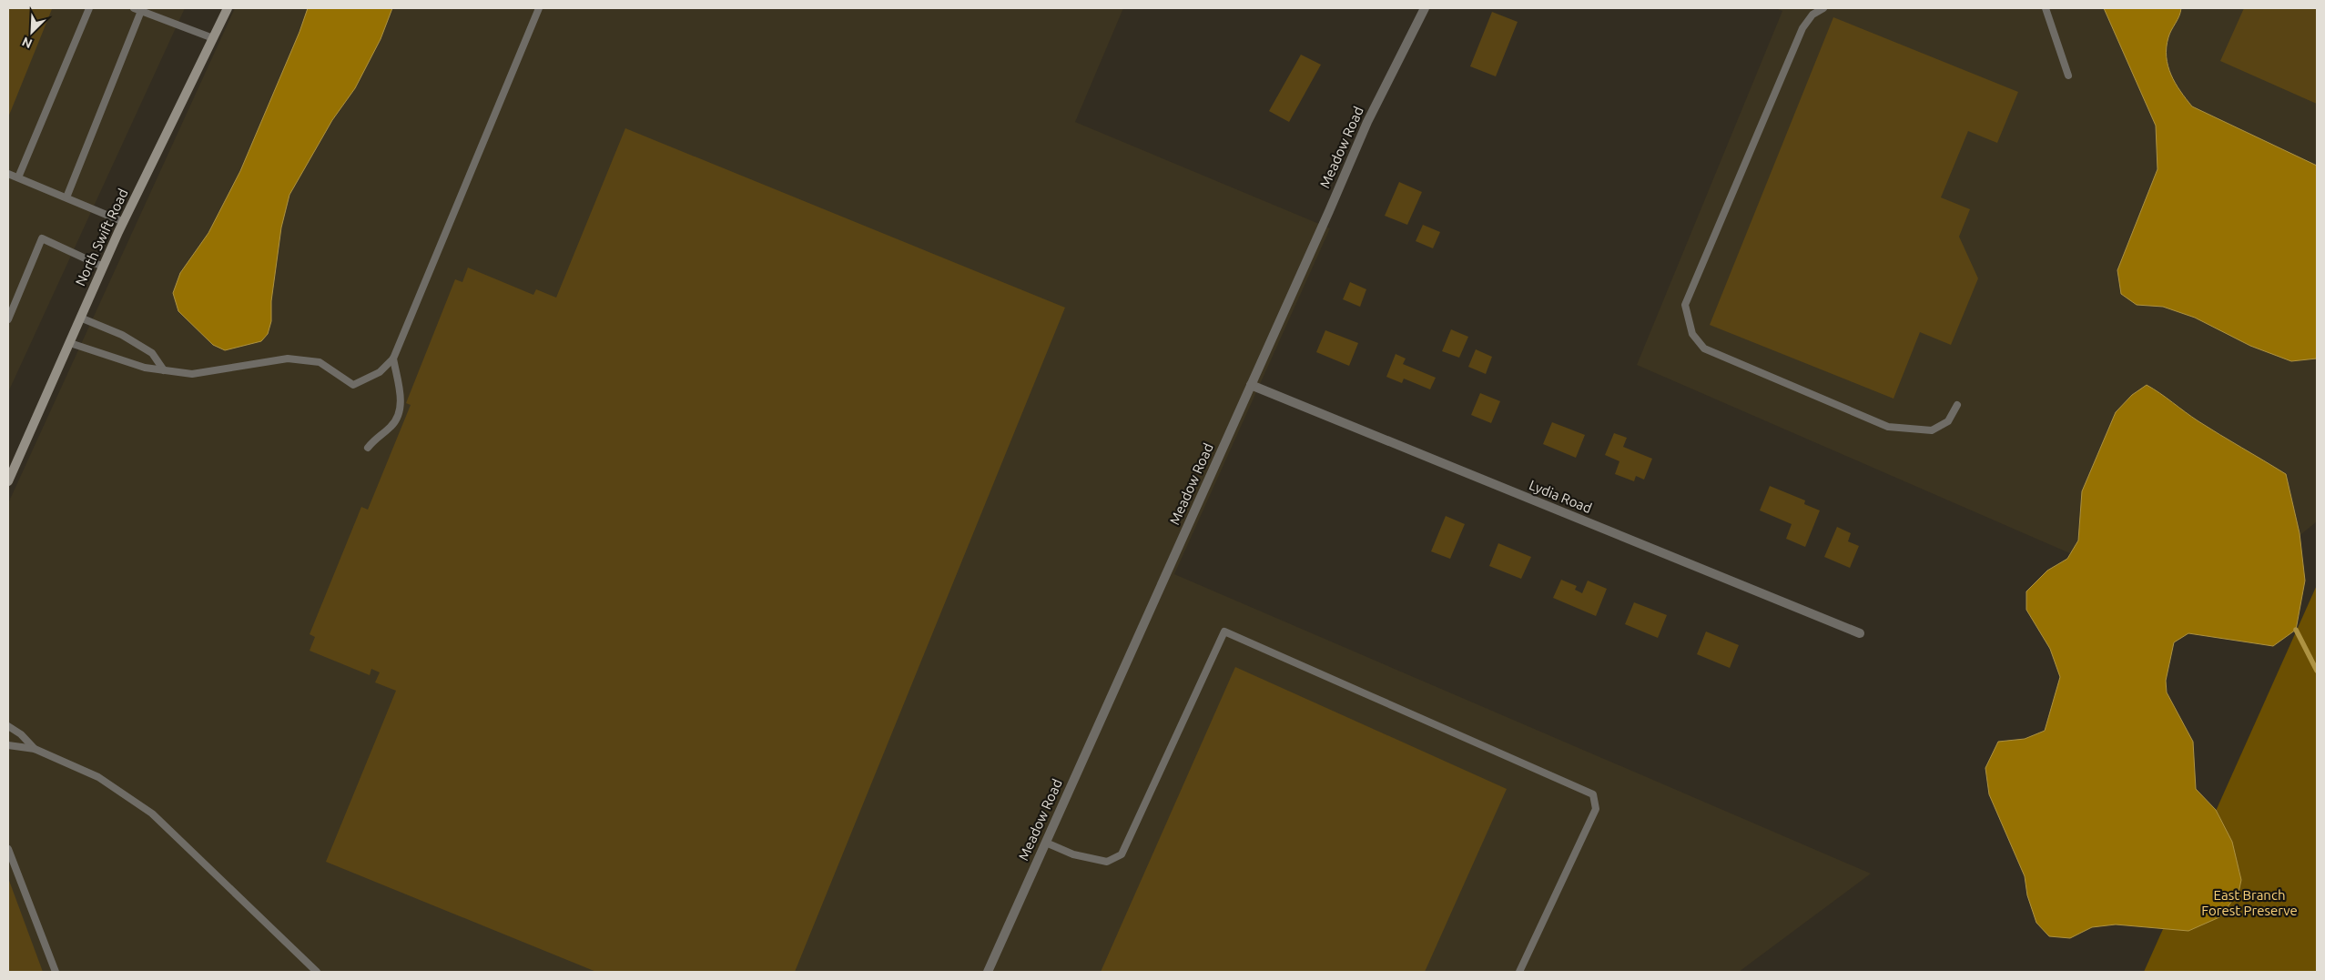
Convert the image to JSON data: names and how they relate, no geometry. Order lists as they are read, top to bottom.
{
  "streets": {
    "street": ["Meadow Road", "North Swift Road", "Lydia Road"]
  },
  "crossings": [
    ["Meadow Road", "Lydia Road"]
  ],
  "parks": ["East Branch Forest Preserve"],
  "north": "bottom left"
}
